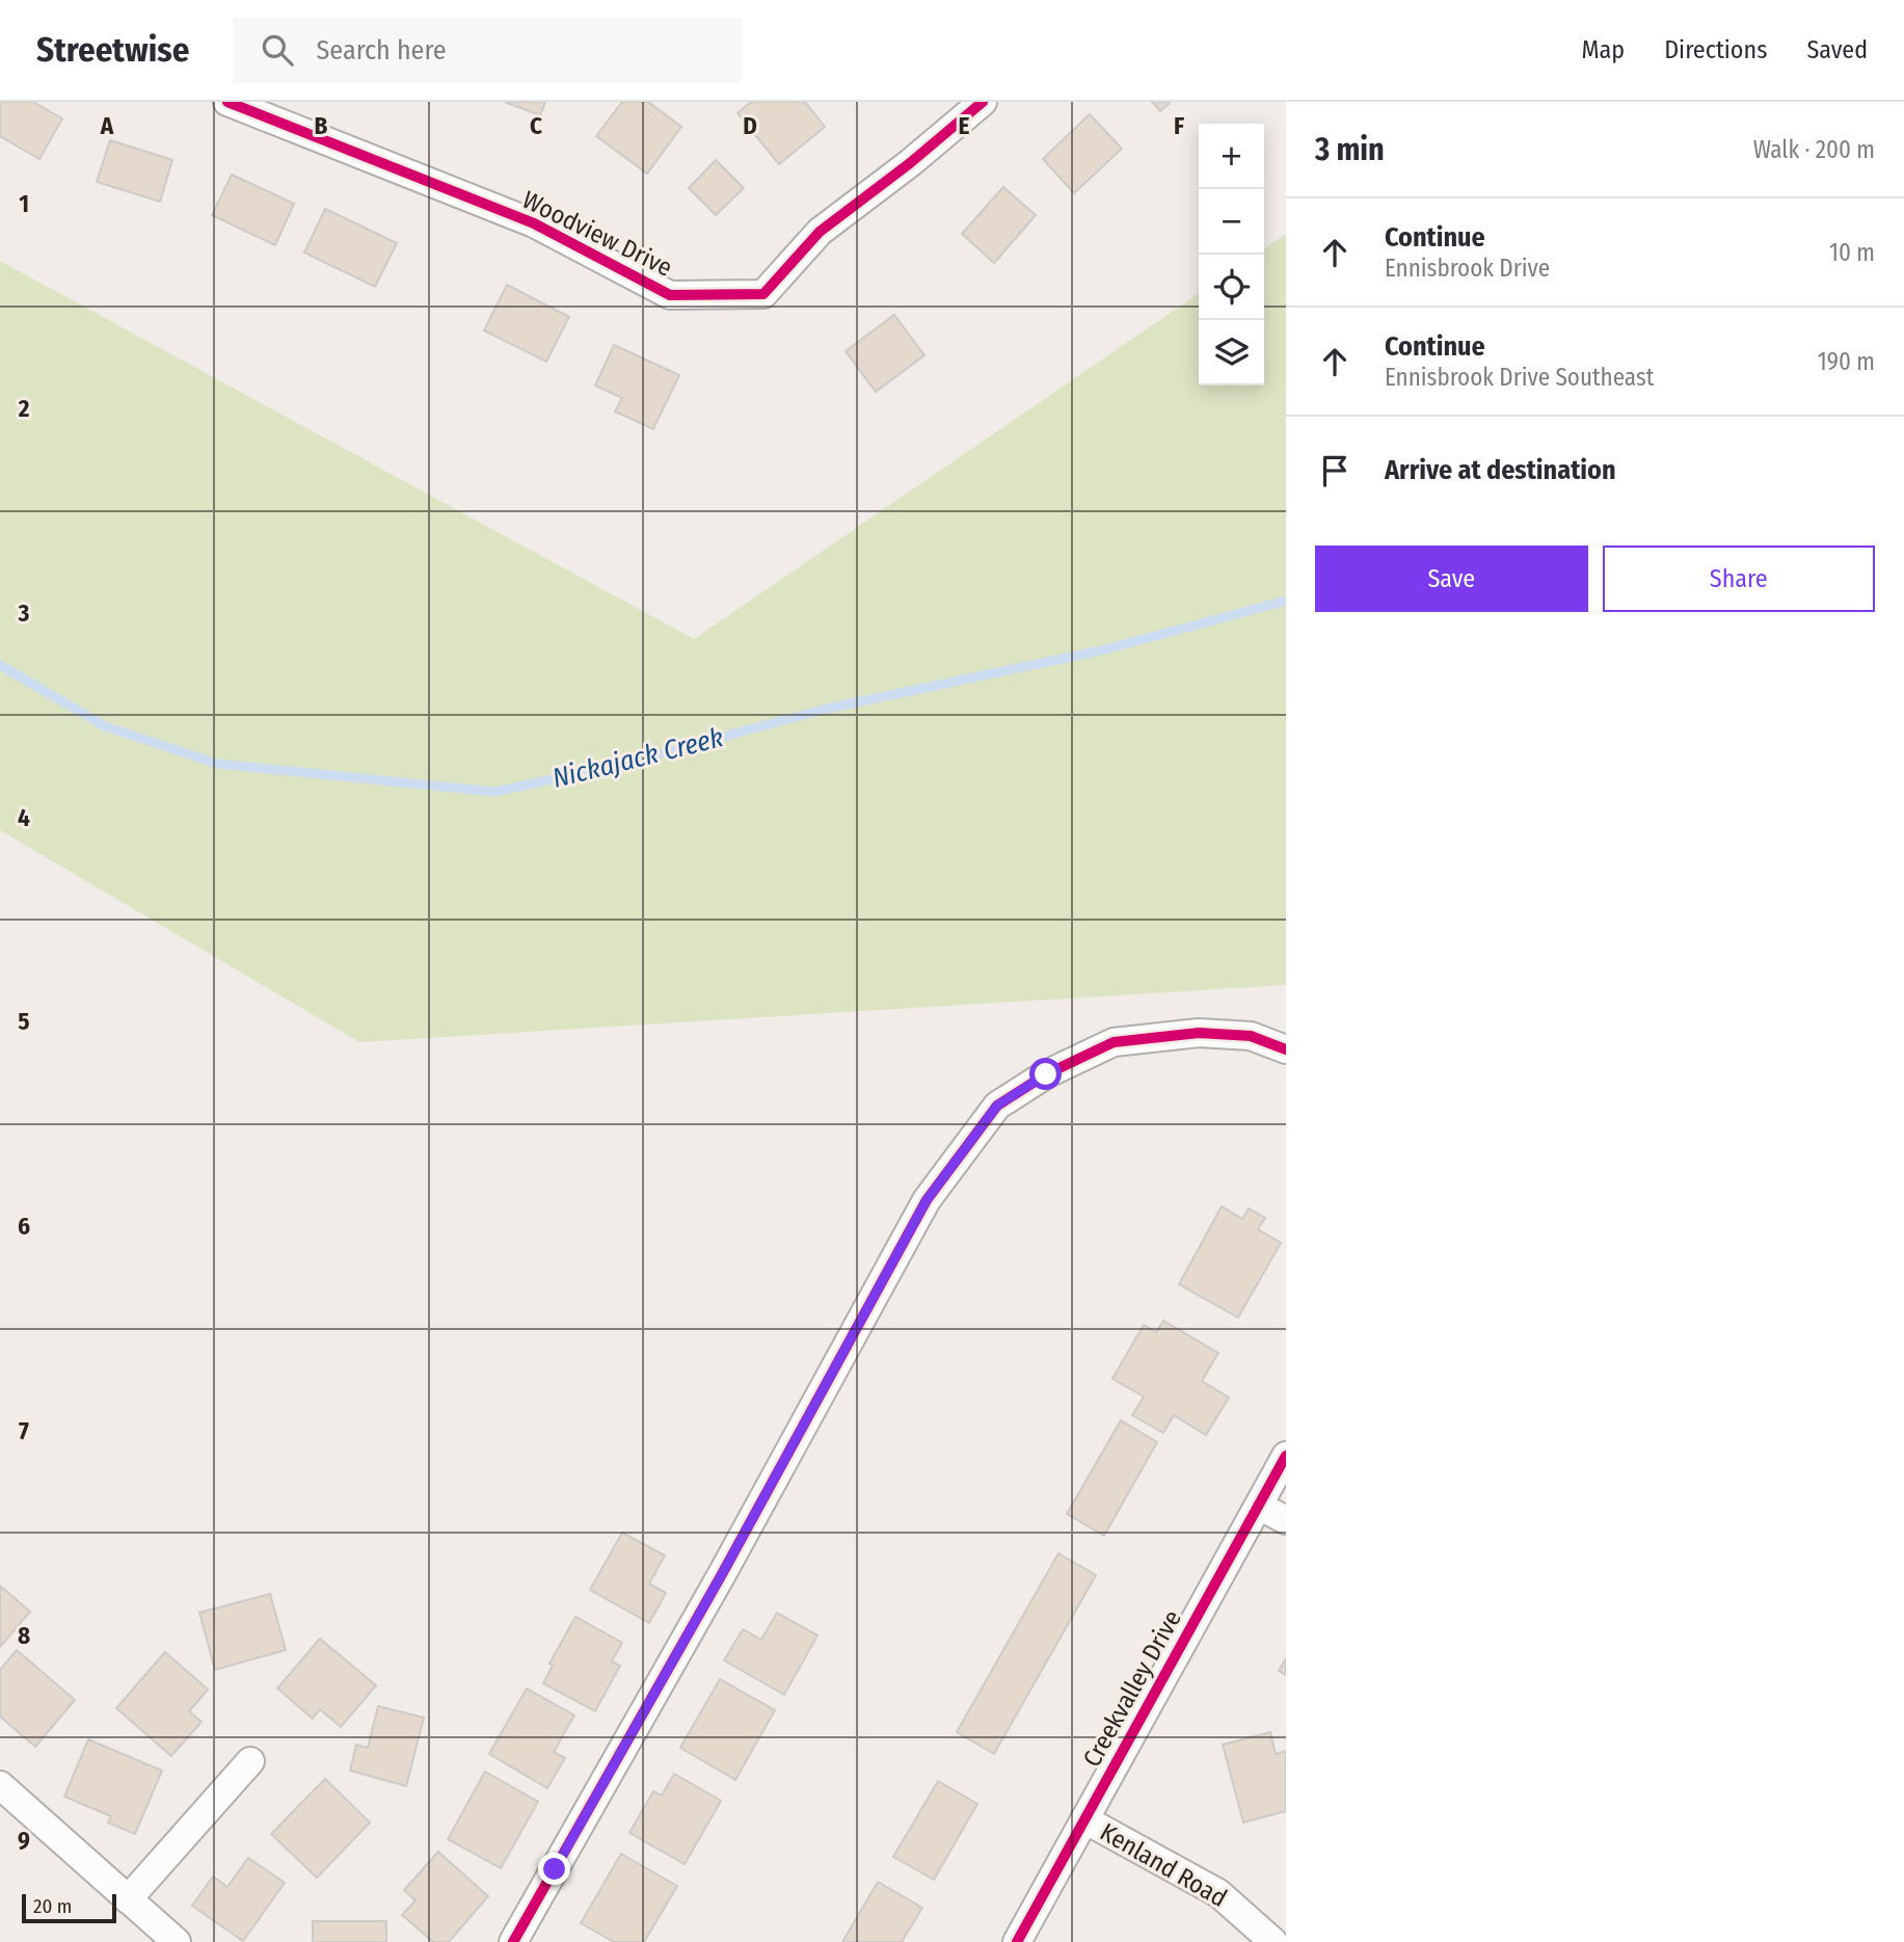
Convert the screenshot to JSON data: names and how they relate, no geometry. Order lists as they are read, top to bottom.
{
  "streets": {
    "street": ["Woodview Drive", "Creekvalley Drive", "Kenland Road"]
  },
  "crossings": [
    ["Creekvalley Drive", "Kenland Road"]
  ],
  "water": ["Nickajack Creek"],
  "scale_bar": "20 m",
  "page": {
    "header": "Streetwise",
    "search": "Search here",
    "nav": ["Map", "Directions", "Saved"],
    "heading": ["3 min", "Walk · 200 m"],
    "map_buttons": ["+", "−"],
    "list": [
      ["Continue", "Ennisbrook Drive", "10 m"],
      ["Continue", "Ennisbrook Drive Southeast", "190 m"],
      "Arrive at destination"
    ],
    "buttons": ["Save", "Share"],
    "scale": "20 m"
  },
  "grid": {
    "columns": [
      "A",
      "B",
      "C",
      "D",
      "E",
      "F"
    ],
    "rows": [
      "1",
      "2",
      "3",
      "4",
      "5",
      "6",
      "7",
      "8",
      "9"
    ]
  }
}
